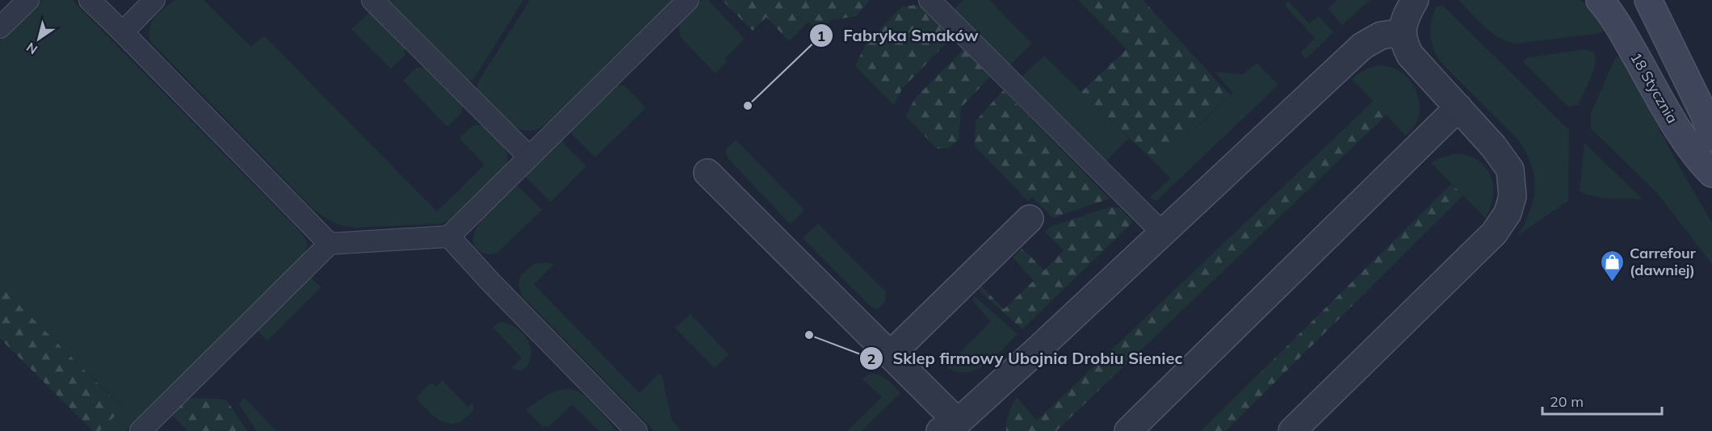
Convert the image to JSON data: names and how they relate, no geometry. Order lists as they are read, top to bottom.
{
  "streets": {
    "main road": ["18 Stycznia"]
  },
  "places": {
    "other": ["Fabryka Smaków", "Sklep firmowy Ubojnia Drobiu Sieniec"],
    "shop": ["Carrefour (dawniej)"]
  },
  "scale_bar": "20 m",
  "north": "bottom left"
}
